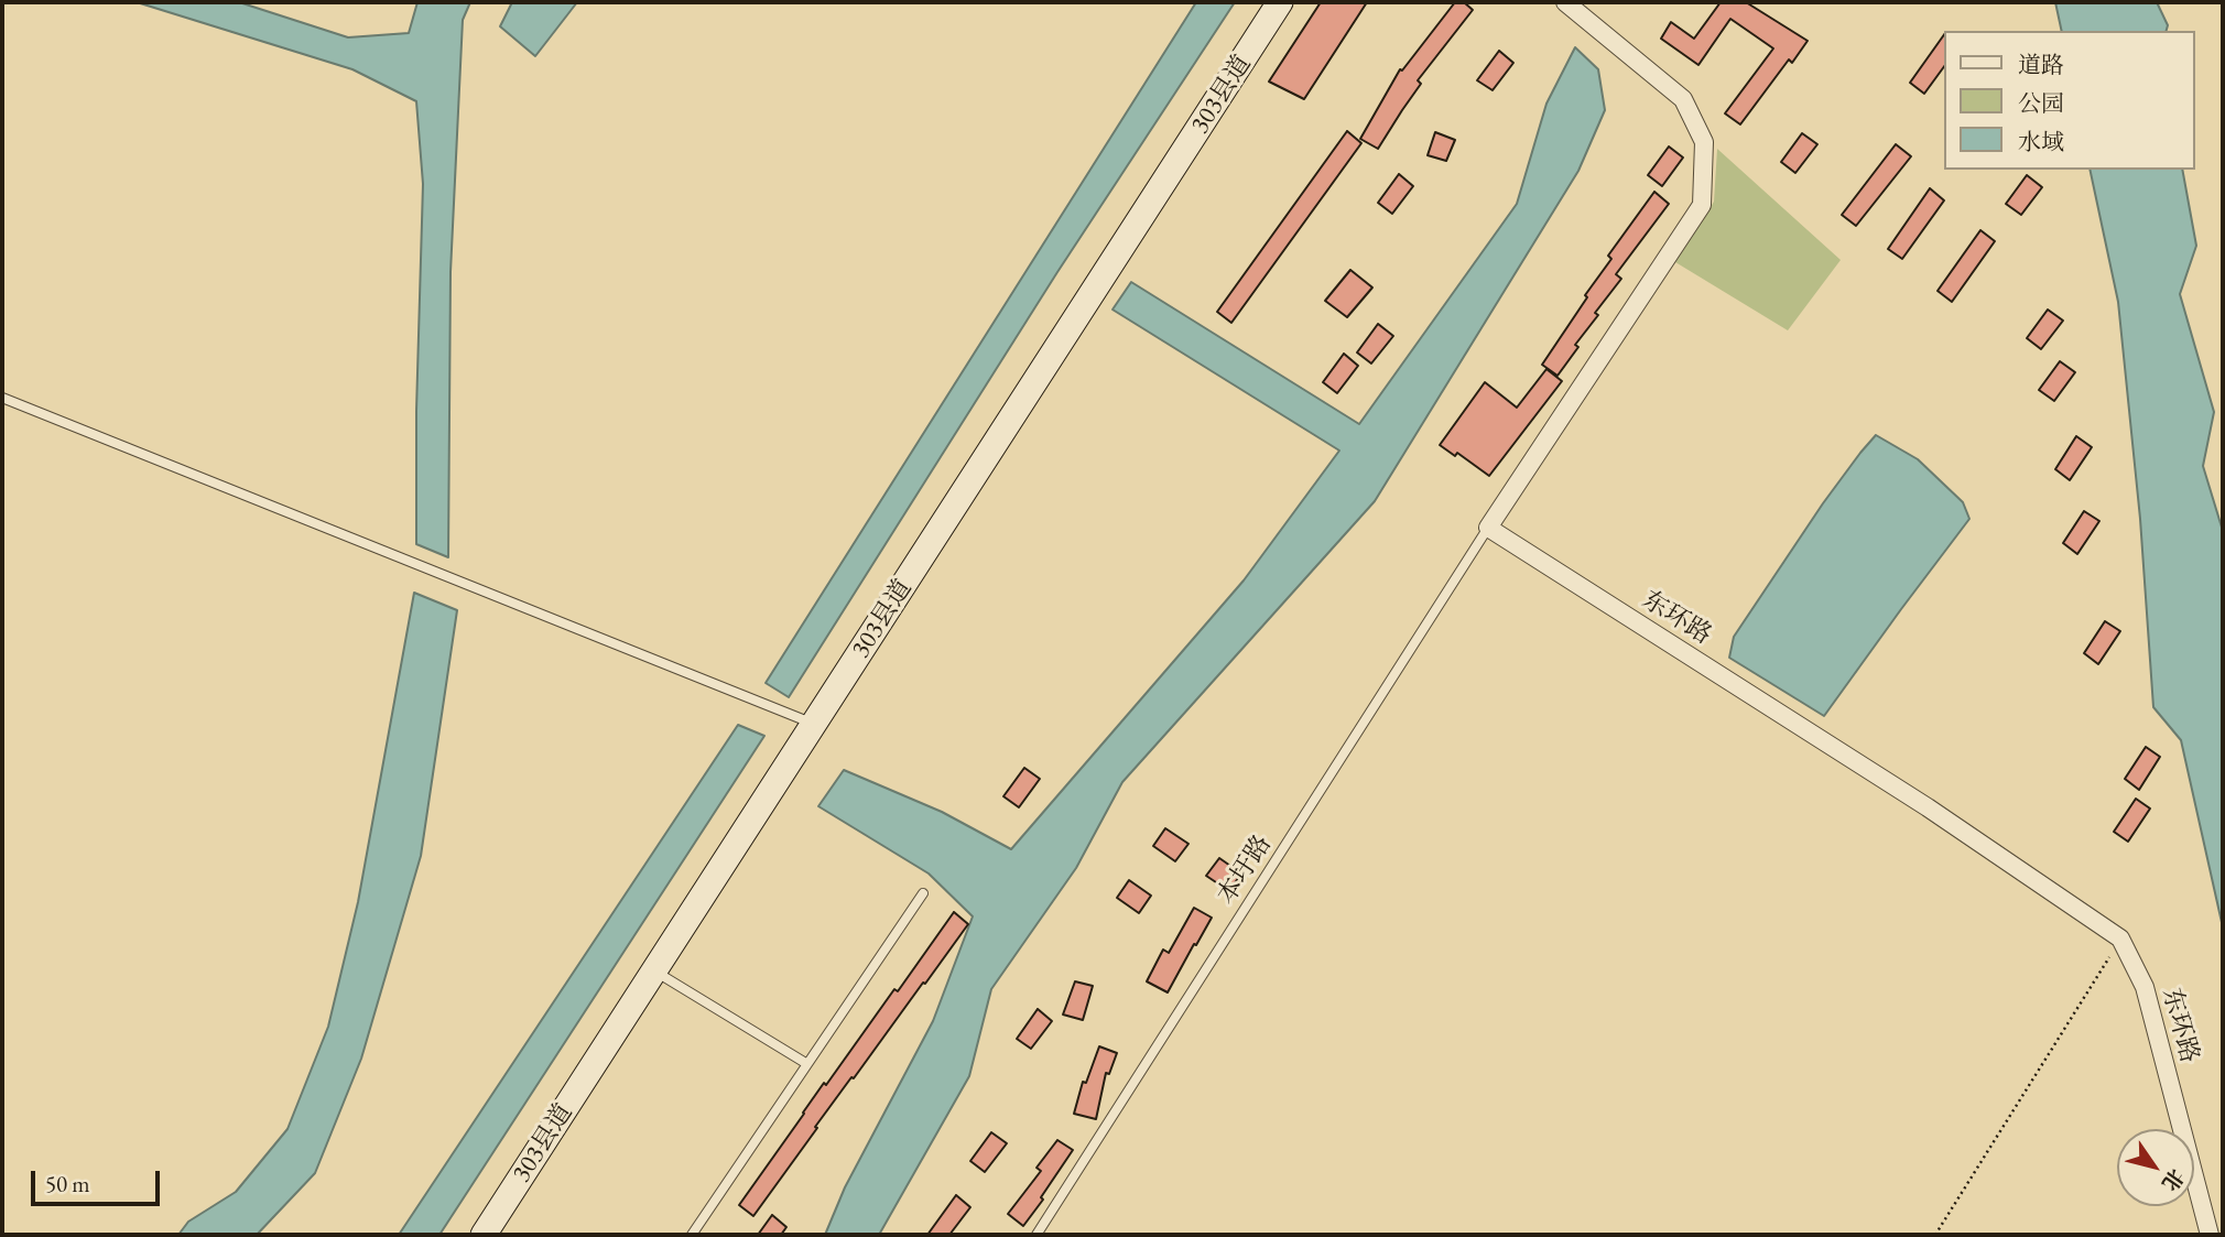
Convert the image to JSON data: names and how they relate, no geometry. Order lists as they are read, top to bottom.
{
  "streets": {
    "main road": ["303县道"],
    "street": ["东环路"],
    "lane": ["本圩路"]
  },
  "crossings": [
    ["东环路", "本圩路"]
  ],
  "legend": ["道路", "公园", "水域"],
  "scale_bar": "50 m",
  "north": "bottom right"
}
